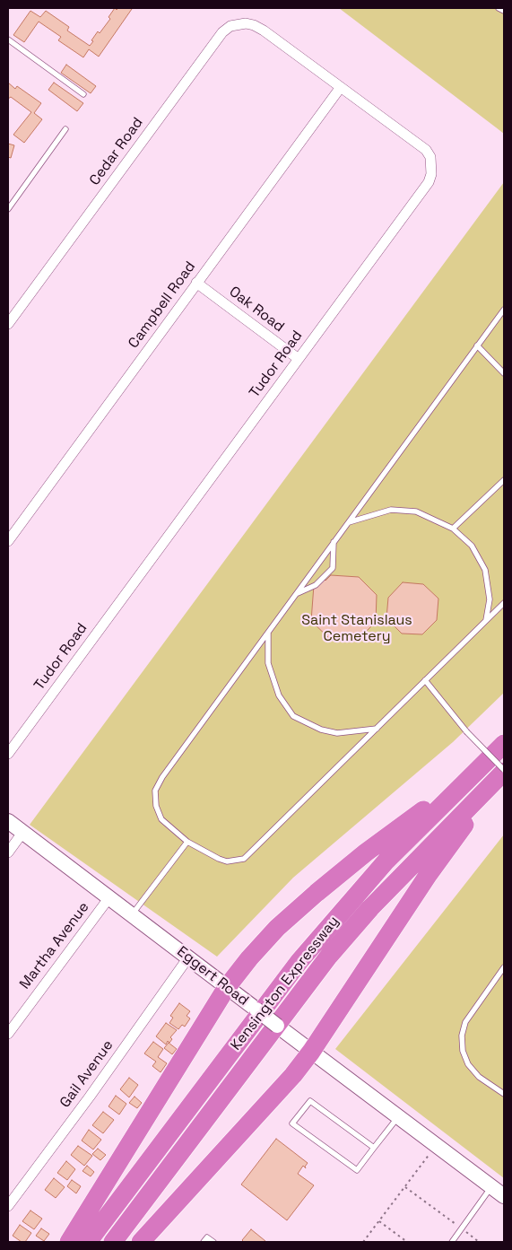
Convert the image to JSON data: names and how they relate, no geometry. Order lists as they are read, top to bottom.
{
  "streets": {
    "highway": ["Kensington Expressway"],
    "street": [
      "Cedar Road",
      "Campbell Road",
      "Oak Road",
      "Tudor Road",
      "Martha Avenue",
      "Eggert Road",
      "Gail Avenue"
    ]
  },
  "crossings": [
    ["Cedar Road", "Tudor Road"],
    ["Campbell Road", "Oak Road"],
    ["Campbell Road", "Tudor Road"],
    ["Oak Road", "Tudor Road"],
    ["Martha Avenue", "Eggert Road"],
    ["Eggert Road", "Gail Avenue"]
  ],
  "parks": ["Saint Stanislaus Cemetery"]
}
